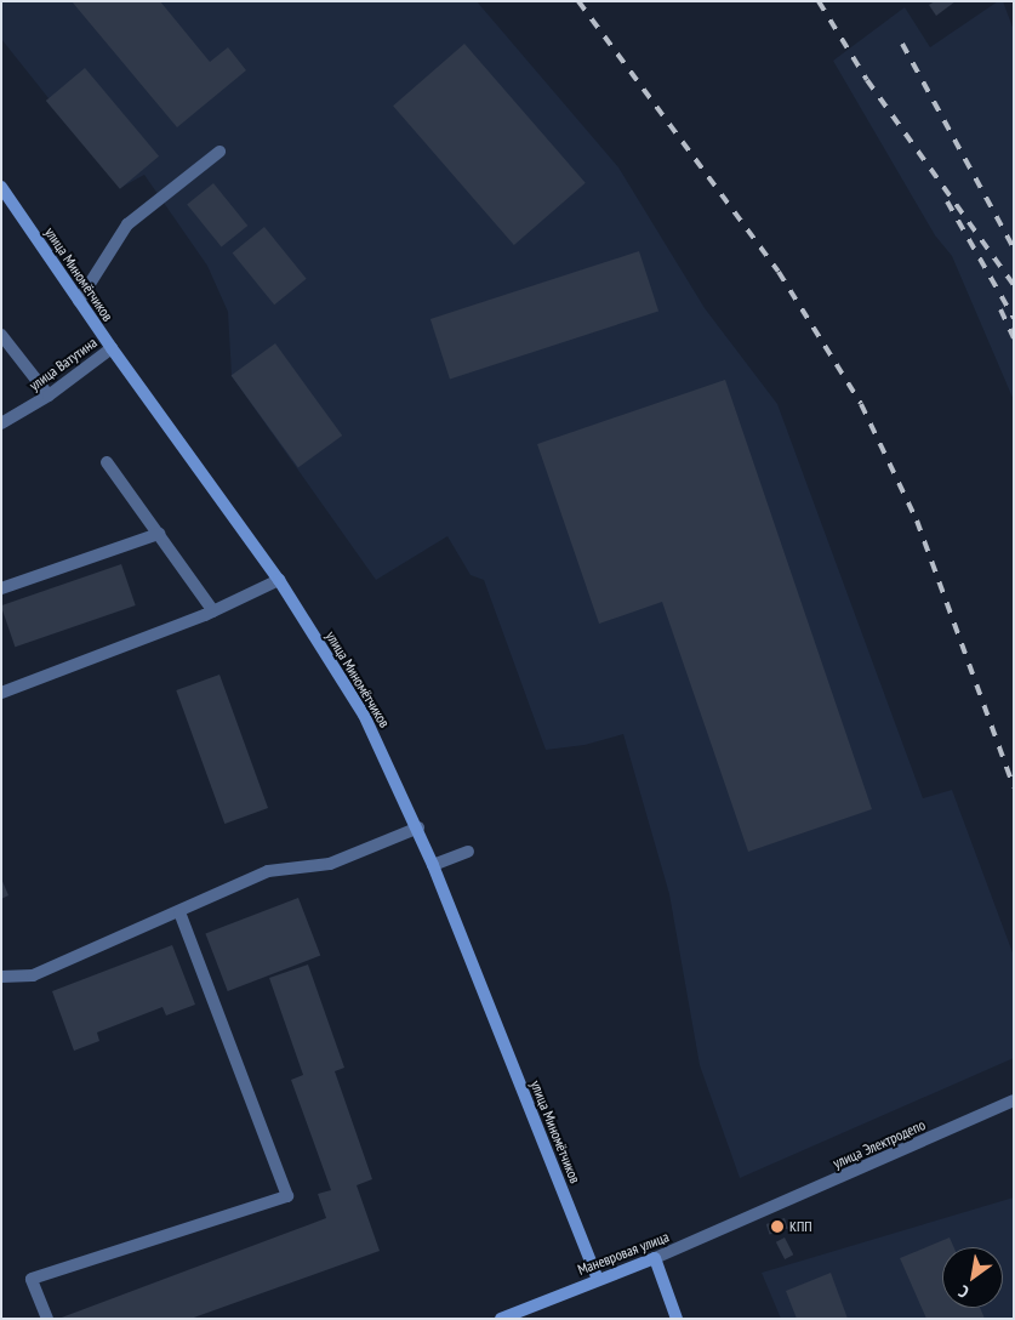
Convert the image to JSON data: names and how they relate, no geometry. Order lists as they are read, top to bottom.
{
  "streets": {
    "street": [
      "улица Миномётчиков",
      "улица Ватутина",
      "улица Электродепо",
      "Маневровая улица"
    ]
  },
  "crossings": [
    ["улица Миномётчиков", "улица Ватутина"],
    ["улица Миномётчиков", "Маневровая улица"],
    ["улица Электродепо", "Маневровая улица"]
  ],
  "places": ["КПП"],
  "north": "bottom left"
}
